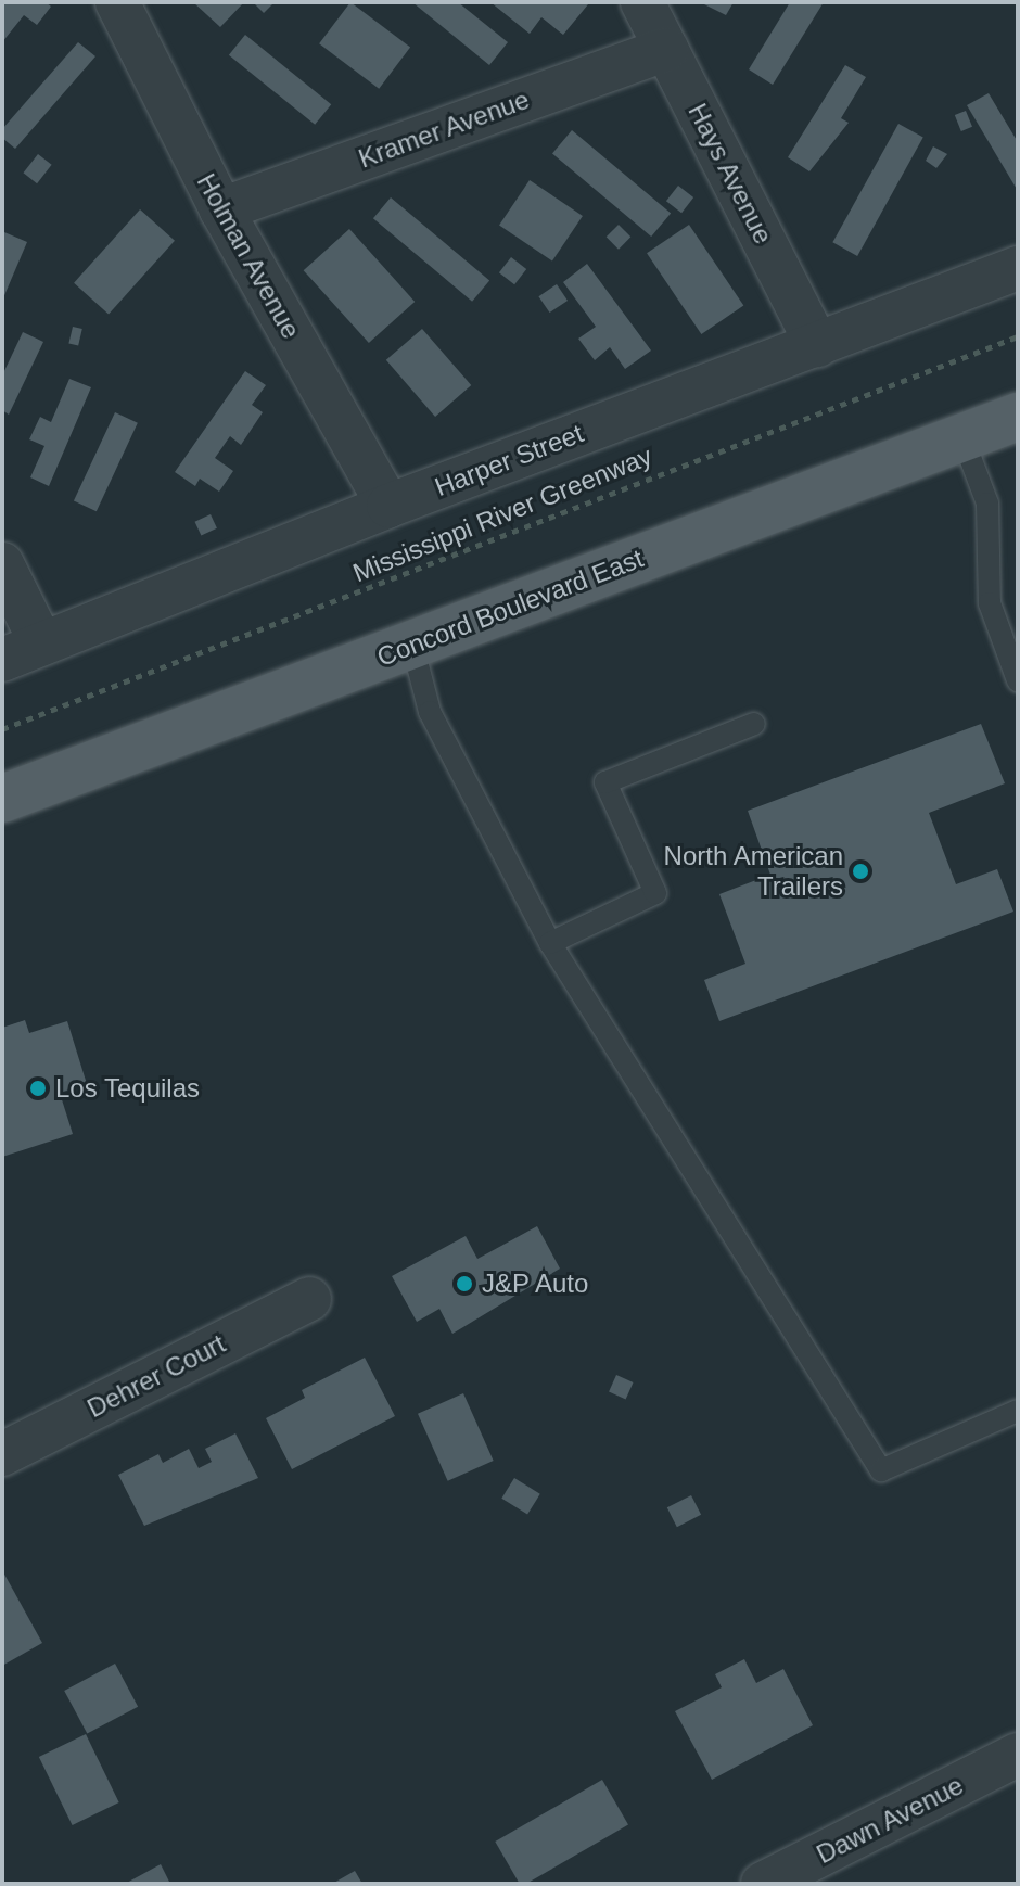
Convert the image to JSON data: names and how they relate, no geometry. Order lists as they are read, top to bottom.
{
  "streets": {
    "main road": ["Concord Boulevard East"],
    "street": [
      "Kramer Avenue",
      "Hays Avenue",
      "Holman Avenue",
      "Harper Street",
      "Dehrer Court",
      "Dawn Avenue"
    ],
    "path": ["Mississippi River Greenway"]
  },
  "crossings": [
    ["Kramer Avenue", "Hays Avenue"],
    ["Kramer Avenue", "Holman Avenue"],
    ["Hays Avenue", "Harper Street"],
    ["Holman Avenue", "Harper Street"]
  ],
  "places": ["North American Trailers", "Los Tequilas", "J&P Auto"]
}
